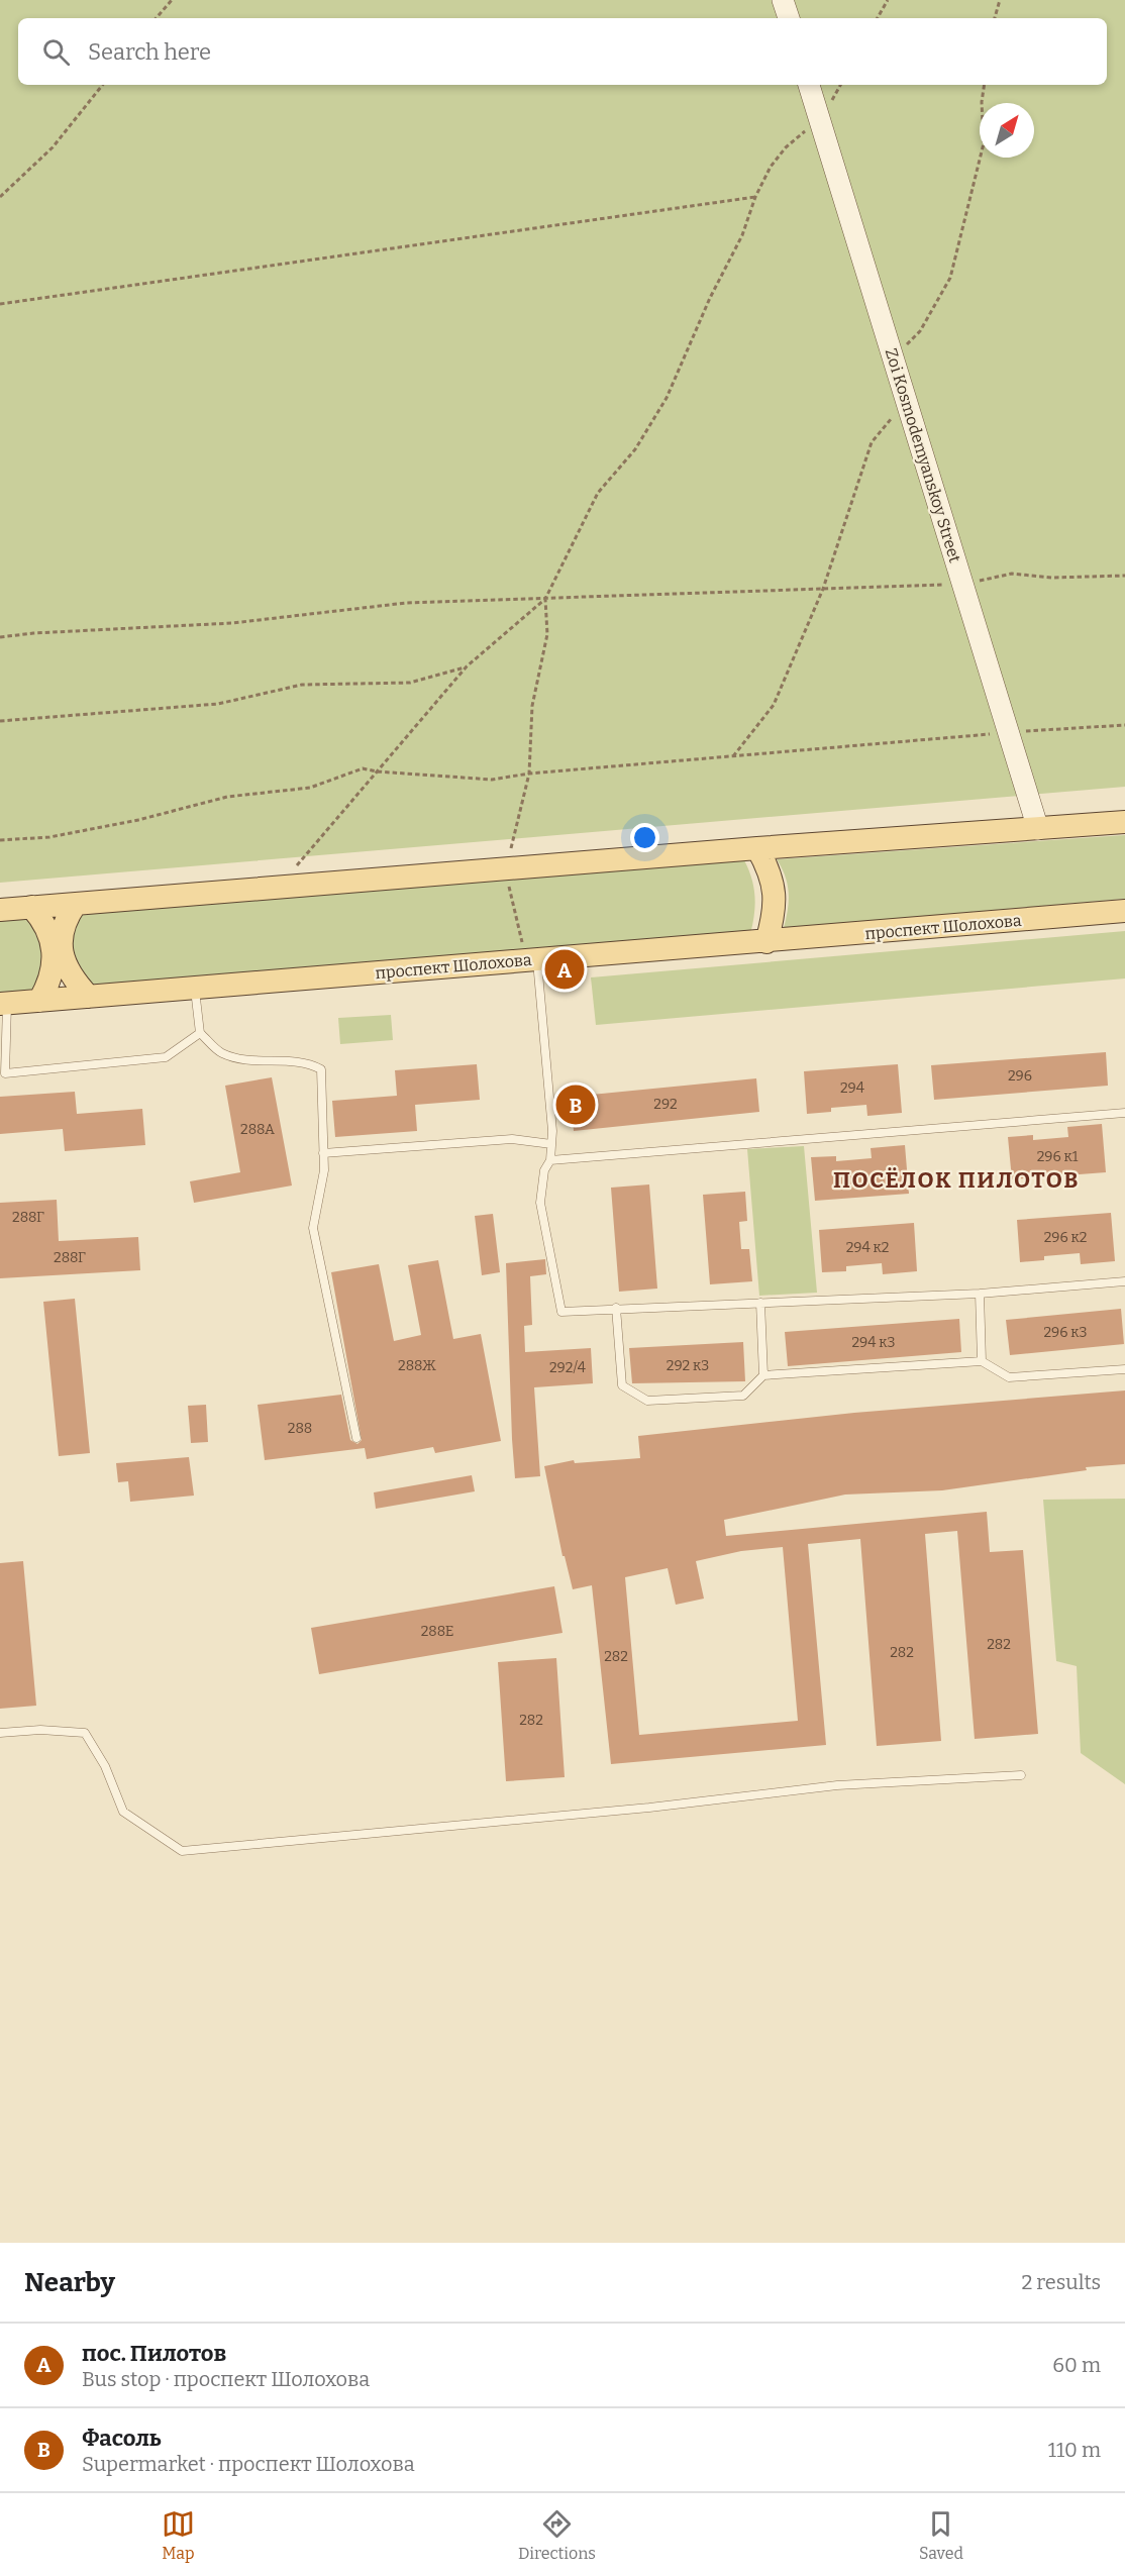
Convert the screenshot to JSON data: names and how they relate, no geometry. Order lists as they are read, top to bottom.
{
  "streets": {
    "main road": ["проспект Шолохова"],
    "street": ["Zoi Kosmodemyanskoy Street"]
  },
  "districts": ["ПОСЁЛОК ПИЛОТОВ"],
  "house_numbers": [
    "296",
    "294",
    "292",
    "288А",
    "296 к1",
    "288Г",
    "296 к2",
    "294 к2",
    "288Г",
    "296 к3",
    "294 к3",
    "288Ж",
    "292 к3",
    "292/4",
    "288",
    "288Е",
    "282",
    "282",
    "282",
    "282"
  ],
  "north": "top right",
  "page": {
    "search": "Search here",
    "pins": ["A", "B"],
    "heading": ["Nearby", "2 results"],
    "list": [
      {
        "mark": "A",
        "name": "пос. Пилотов",
        "note": "Bus stop · проспект Шолохова",
        "value": "60 m"
      },
      {
        "mark": "B",
        "name": "Фасоль",
        "note": "Supermarket · проспект Шолохова",
        "value": "110 m"
      }
    ],
    "nav": ["Map", "Directions", "Saved"]
  }
}
